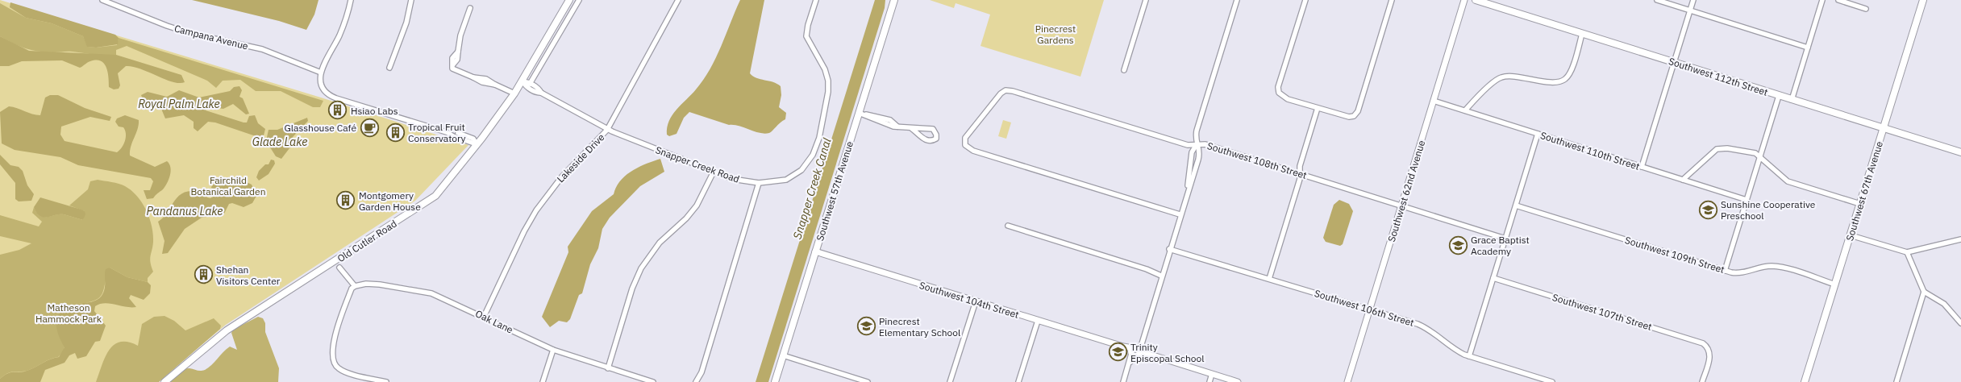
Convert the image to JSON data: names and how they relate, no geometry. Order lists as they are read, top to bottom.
{
  "streets": {
    "main road": [
      "Southwest 112th Street",
      "Southwest 57th Avenue",
      "Southwest 67th Avenue",
      "Old Cutler Road"
    ],
    "street": [
      "Campana Avenue",
      "Southwest 110th Street",
      "Lakeside Drive",
      "Southwest 108th Street",
      "Snapper Creek Road",
      "Southwest 62nd Avenue",
      "Southwest 109th Street",
      "Southwest 104th Street",
      "Southwest 106th Street",
      "Southwest 107th Street",
      "Oak Lane"
    ]
  },
  "crossings": [
    ["Southwest 112th Street", "Southwest 67th Avenue"],
    ["Southwest 110th Street", "Southwest 62nd Avenue"],
    ["Lakeside Drive", "Snapper Creek Road"],
    ["Lakeside Drive", "Oak Lane"],
    ["Southwest 108th Street", "Southwest 62nd Avenue"],
    ["Snapper Creek Road", "Old Cutler Road"],
    ["Southwest 57th Avenue", "Southwest 104th Street"],
    ["Southwest 62nd Avenue", "Southwest 106th Street"],
    ["Southwest 67th Avenue", "Southwest 109th Street"]
  ],
  "water": [
    "Royal Palm Lake",
    "Glade Lake",
    "Snapper Creek Canal",
    "Pandanus Lake"
  ],
  "parks": ["Pinecrest Gardens", "Fairchild Botanical Garden", "Matheson Hammock Park"],
  "places": {
    "building": [
      "Hsiao Labs",
      "Tropical Fruit Conservatory",
      "Montgomery Garden House",
      "Shehan Visitors Center"
    ],
    "cafe": ["Glasshouse Café"],
    "school or university": [
      "Sunshine Cooperative Preschool",
      "Grace Baptist Academy",
      "Pinecrest Elementary School",
      "Trinity Episcopal School"
    ]
  }
}
